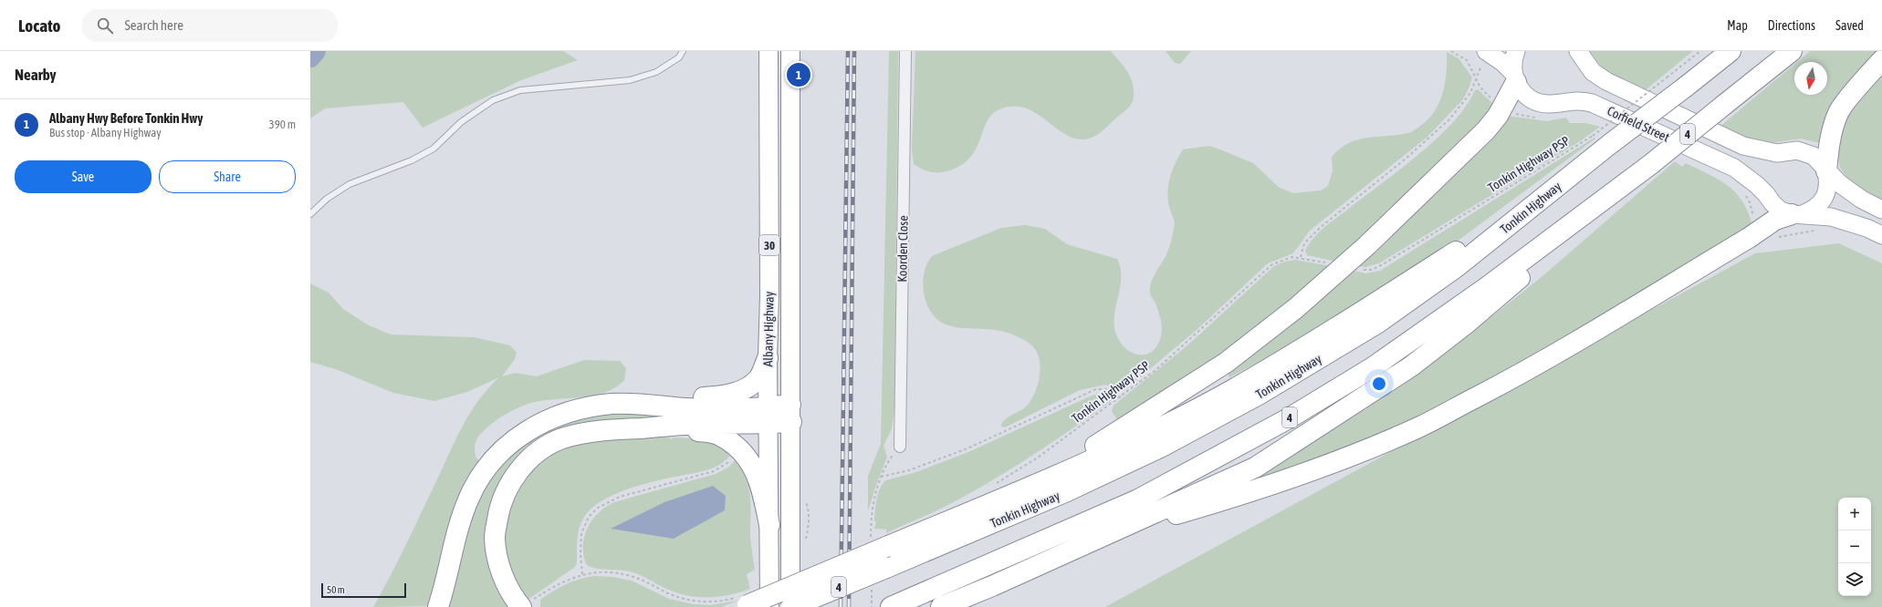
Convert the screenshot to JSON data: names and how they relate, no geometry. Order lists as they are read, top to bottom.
{
  "streets": {
    "highway": [
      "4",
      "Tonkin Highway",
      "30",
      "Albany Highway"
    ],
    "main road": ["Corfield Street"],
    "street": ["Koorden Close"],
    "path": ["Tonkin Highway PSP"]
  },
  "crossings": [
    ["Tonkin Highway PSP", "Tonkin Highway"],
    ["Tonkin Highway", "Albany Highway"]
  ],
  "scale_bar": "50 m",
  "north": "bottom",
  "page": {
    "header": "Locato",
    "search": "Search here",
    "nav": ["Map", "Directions", "Saved"],
    "heading": "Nearby",
    "pins": "1",
    "list": [
      {
        "mark": "1",
        "name": "Albany Hwy Before Tonkin Hwy",
        "note": "Bus stop · Albany Highway",
        "value": "390 m"
      }
    ],
    "buttons": ["Save", "Share"],
    "map_buttons": ["+", "−"],
    "scale": "50 m"
  }
}
